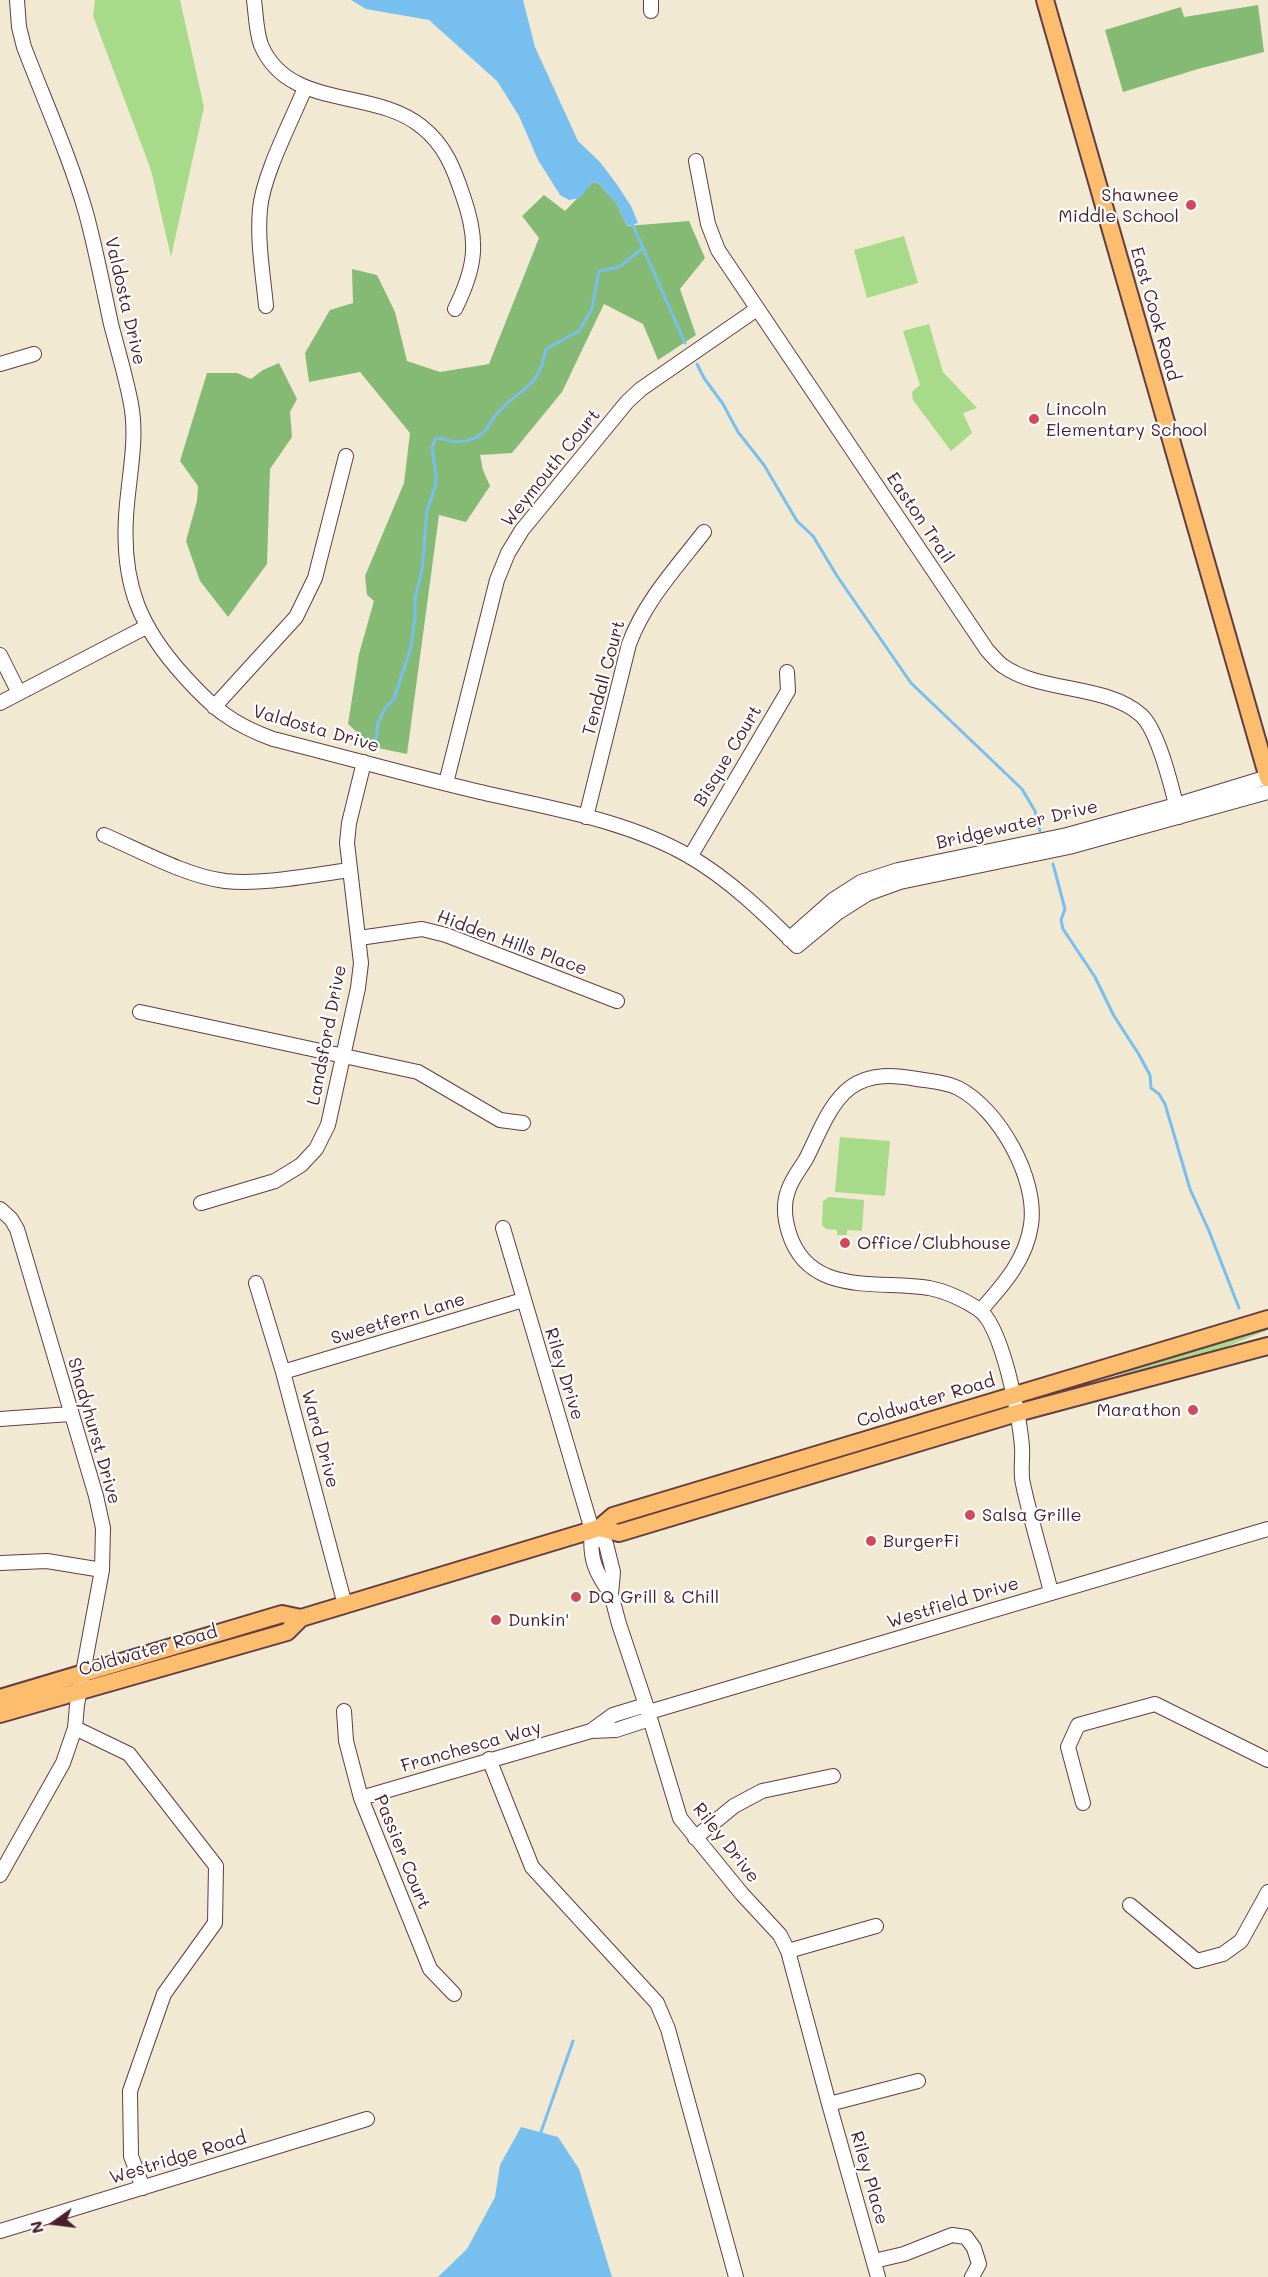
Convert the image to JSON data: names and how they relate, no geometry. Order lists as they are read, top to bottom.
{
  "streets": {
    "main road": ["East Cook Road", "Coldwater Road"],
    "street": [
      "Valdosta Drive",
      "Weymouth Court",
      "Easton Trail",
      "Tendall Court",
      "Bisque Court",
      "Bridgewater Drive",
      "Hidden Hills Place",
      "Landsford Drive",
      "Sweetfern Lane",
      "Riley Drive",
      "Shadyhurst Drive",
      "Ward Drive",
      "Westfield Drive",
      "Franchesca Way",
      "Passier Court",
      "Westridge Road",
      "Riley Place"
    ]
  },
  "crossings": [
    ["Valdosta Drive", "Weymouth Court"],
    ["Valdosta Drive", "Tendall Court"],
    ["Valdosta Drive", "Bisque Court"],
    ["Valdosta Drive", "Bridgewater Drive"],
    ["Valdosta Drive", "Landsford Drive"],
    ["East Cook Road", "Bridgewater Drive"],
    ["Weymouth Court", "Easton Trail"],
    ["Easton Trail", "Bridgewater Drive"],
    ["Hidden Hills Place", "Landsford Drive"],
    ["Sweetfern Lane", "Riley Drive"],
    ["Sweetfern Lane", "Ward Drive"],
    ["Riley Drive", "Coldwater Road"],
    ["Riley Drive", "Westfield Drive"],
    ["Riley Drive", "Franchesca Way"],
    ["Riley Drive", "Riley Place"],
    ["Coldwater Road", "Shadyhurst Drive"],
    ["Coldwater Road", "Ward Drive"],
    ["Westfield Drive", "Franchesca Way"],
    ["Franchesca Way", "Passier Court"]
  ],
  "places": [
    "Shawnee Middle School",
    "Lincoln Elementary School",
    "Office/Clubhouse",
    "Marathon",
    "Salsa Grille",
    "BurgerFi",
    "DQ Grill & Chill",
    "Dunkin'"
  ],
  "north": "left"
}
